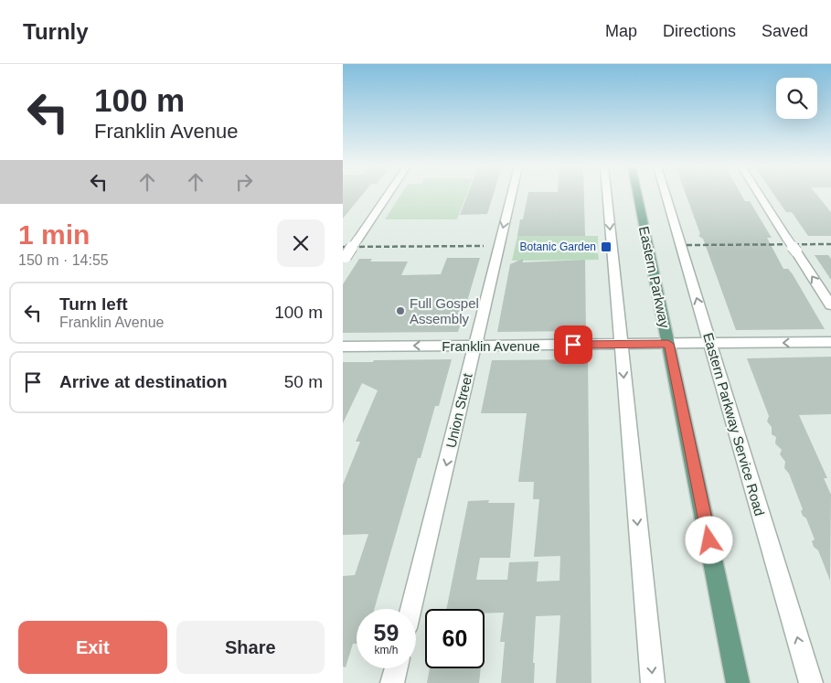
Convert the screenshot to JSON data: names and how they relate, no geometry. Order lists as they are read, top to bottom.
{
  "streets": {
    "main road": ["Eastern Parkway"],
    "street": ["Franklin Avenue", "Union Street", "Eastern Parkway Service Road"]
  },
  "crossings": [
    ["Eastern Parkway", "Franklin Avenue"],
    ["Franklin Avenue", "Union Street"],
    ["Franklin Avenue", "Eastern Parkway Service Road"]
  ],
  "one_way": ["Franklin Avenue", "Union Street"],
  "places": {
    "transit": ["Botanic Garden"],
    "other": ["Full Gospel Assembly"]
  },
  "page": {
    "header": "Turnly",
    "nav": ["Map", "Directions", "Saved"],
    "turn": ["100 m", "Franklin Avenue"],
    "heading": ["1 min", "150 m · 14:55"],
    "list": [
      {
        "name": "Turn left",
        "note": "Franklin Avenue",
        "value": "100 m"
      },
      {
        "name": "Arrive at destination",
        "value": "50 m"
      }
    ],
    "speed": "59 km/h",
    "limit": "60",
    "buttons": ["Exit", "Share"]
  }
}
